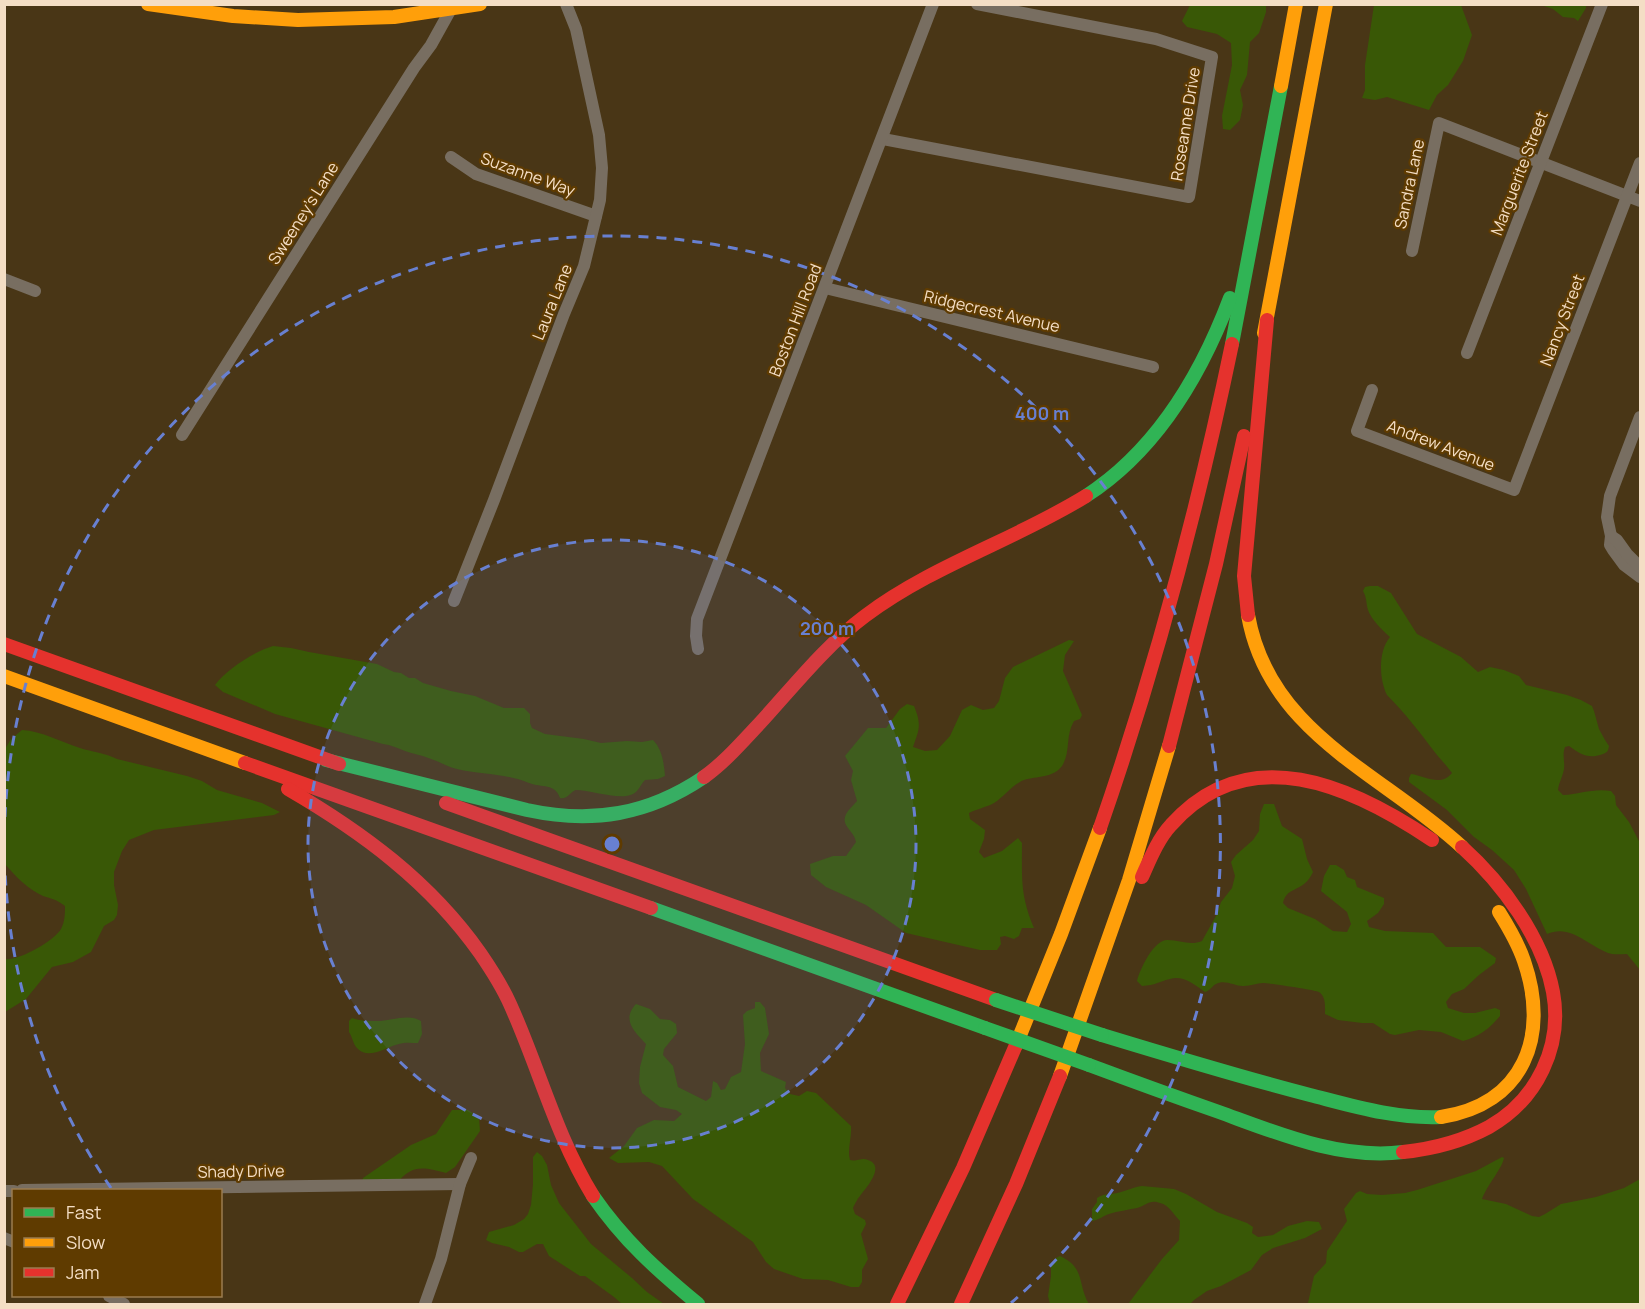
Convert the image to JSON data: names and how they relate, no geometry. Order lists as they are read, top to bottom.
{
  "streets": {
    "street": [
      "Roseanne Drive",
      "Marguerite Street",
      "Suzanne Way",
      "Sandra Lane",
      "Sweeney's Lane",
      "Laura Lane",
      "Ridgecrest Avenue",
      "Boston Hill Road",
      "Nancy Street",
      "Andrew Avenue",
      "Shady Drive"
    ]
  },
  "crossings": [
    ["Roseanne Drive", "Boston Hill Road"],
    ["Marguerite Street", "Sandra Lane"],
    ["Suzanne Way", "Laura Lane"],
    ["Ridgecrest Avenue", "Boston Hill Road"],
    ["Nancy Street", "Andrew Avenue"]
  ],
  "legend": ["Fast", "Slow", "Jam"],
  "rings": ["400 m", "200 m"]
}
